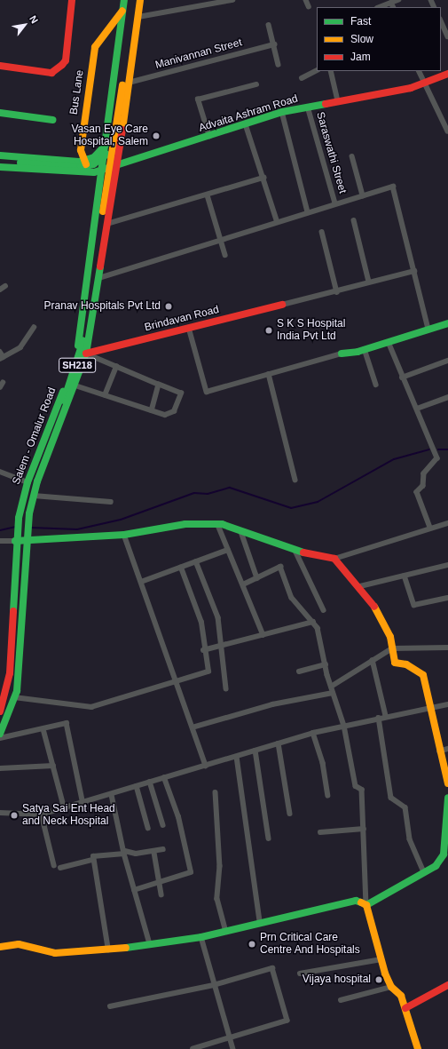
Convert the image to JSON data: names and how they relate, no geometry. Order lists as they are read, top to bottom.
{
  "streets": {
    "main road": [
      "Bus Lane",
      "Advaita Ashram Road",
      "Brindavan Road",
      "SH218",
      "Salem - Omalur Road"
    ],
    "street": ["Manivannan Street", "Saraswathi Street"]
  },
  "crossings": [
    ["Bus Lane", "Advaita Ashram Road"],
    ["Bus Lane", "SH218"],
    ["Bus Lane", "Salem - Omalur Road"],
    ["Advaita Ashram Road", "Saraswathi Street"],
    ["Advaita Ashram Road", "SH218"],
    ["Advaita Ashram Road", "Salem - Omalur Road"],
    ["SH218", "Salem - Omalur Road"]
  ],
  "places": [
    "Vasan Eye Care Hospital, Salem",
    "Pranav Hospitals Pvt Ltd",
    "S K S Hospital India Pvt Ltd",
    "Satya Sai Ent Head and Neck Hospital",
    "Prn Critical Care Centre And Hospitals",
    "Vijaya hospital"
  ],
  "legend": ["Fast", "Slow", "Jam"],
  "north": "top right"
}
